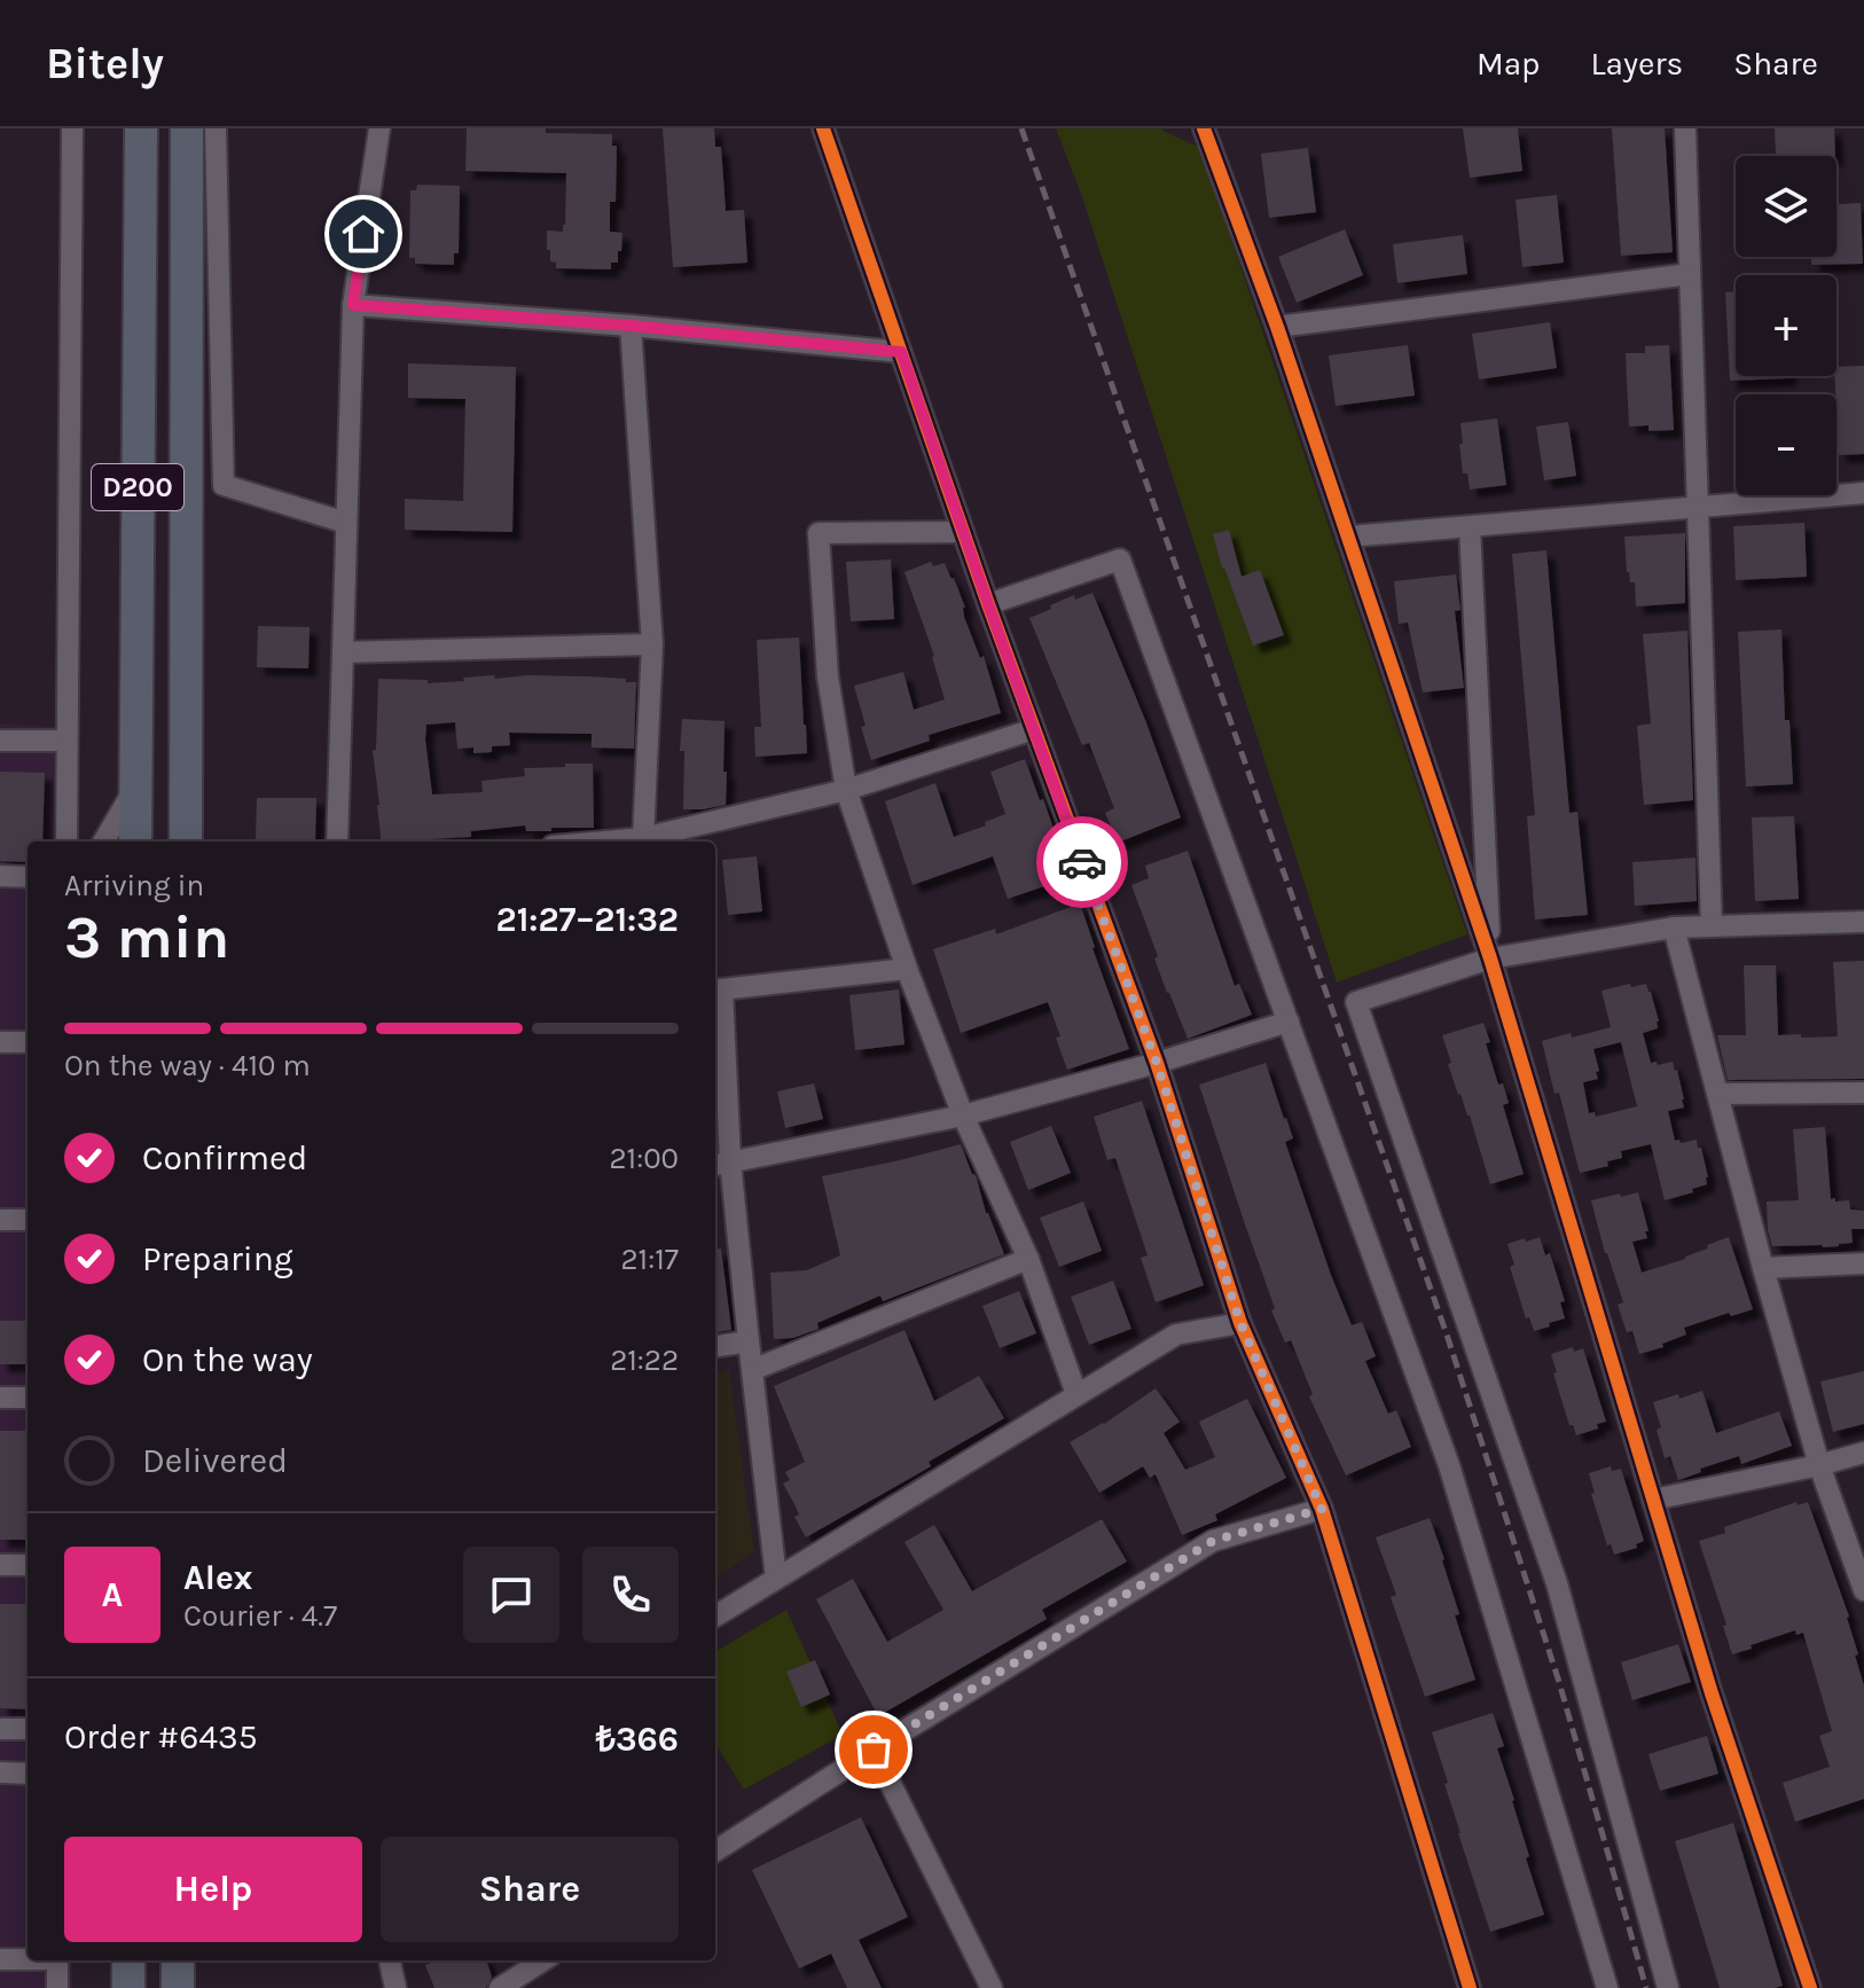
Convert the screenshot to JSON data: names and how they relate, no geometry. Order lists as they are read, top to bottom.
{
  "streets": {
    "highway": ["D200"]
  },
  "page": {
    "header": "Bitely",
    "nav": ["Map", "Layers", "Share"],
    "map_buttons": ["+", "−"],
    "heading": ["3 min", "Arriving in", "21:27–21:32"],
    "panel": [
      "Alex",
      "Courier · 4.7",
      "Order #6435",
      "₺366"
    ],
    "bar": "On the way · 410 m",
    "list": [
      ["Confirmed", "21:00"],
      ["Preparing", "21:17"],
      ["On the way", "21:22"],
      "Delivered"
    ],
    "round": "A",
    "buttons": ["Help", "Share"]
  }
}
